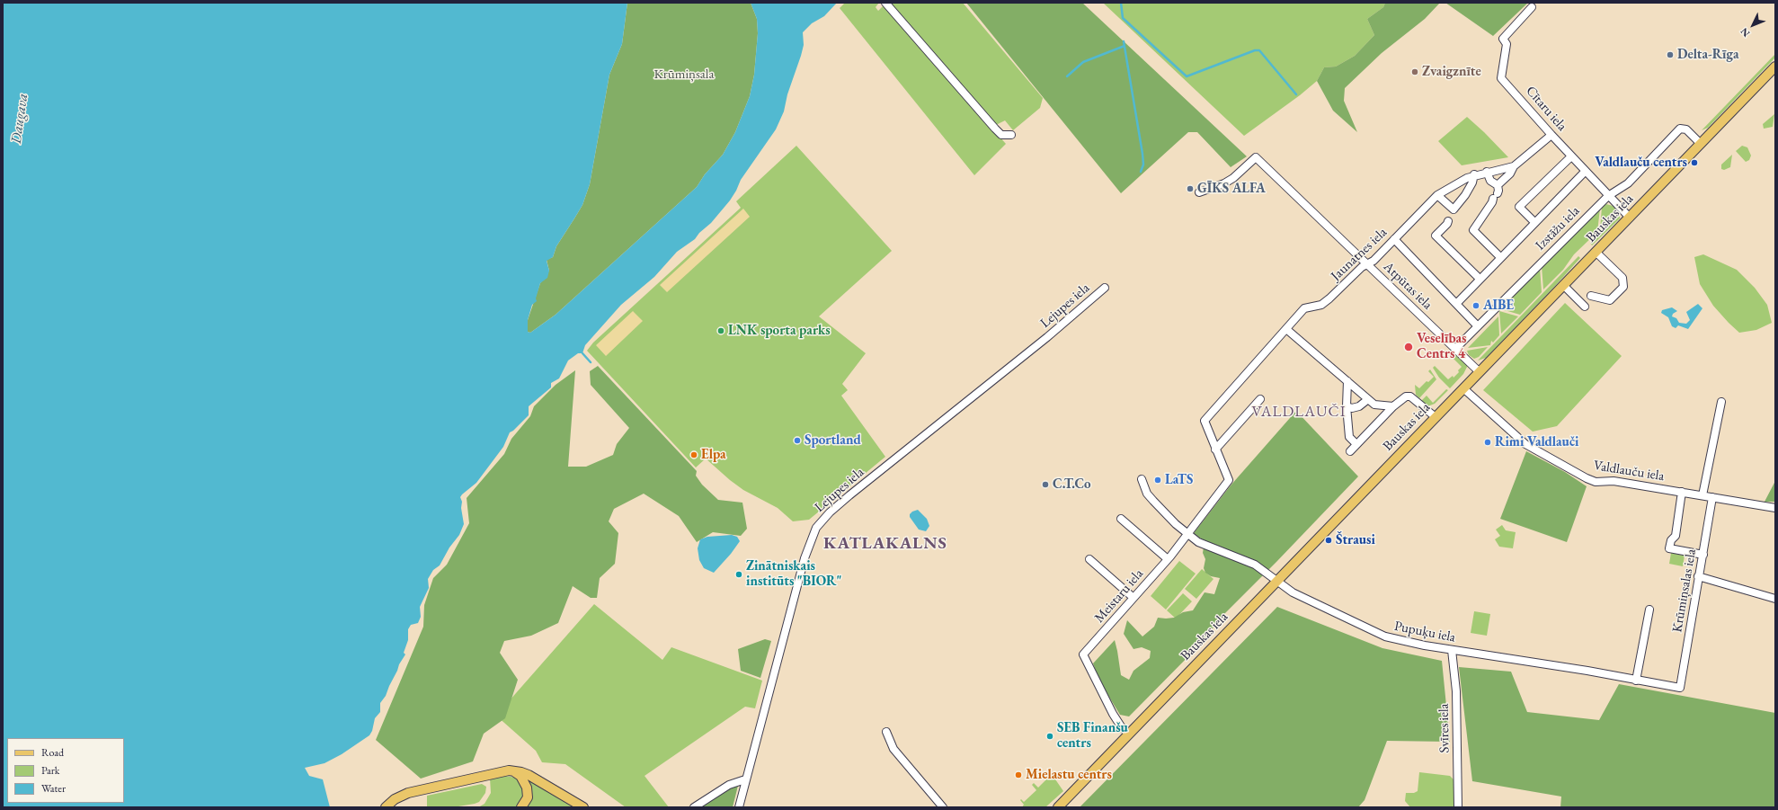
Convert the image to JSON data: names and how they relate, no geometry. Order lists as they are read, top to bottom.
{
  "streets": {
    "main road": ["Bauskas iela"],
    "street": [
      "Cītaru iela",
      "Izstāžu iela",
      "Jaunatnes iela",
      "Atpūtas iela",
      "Lejupes iela",
      "Valdlauču iela",
      "Krūmiņsalas iela",
      "Meistaru iela",
      "Pupuķu iela",
      "Svīres iela"
    ]
  },
  "crossings": [
    ["Cītaru iela", "Bauskas iela"],
    ["Cītaru iela", "Izstāžu iela"],
    ["Bauskas iela", "Izstāžu iela"],
    ["Bauskas iela", "Atpūtas iela"],
    ["Bauskas iela", "Valdlauču iela"],
    ["Bauskas iela", "Meistaru iela"],
    ["Bauskas iela", "Pupuķu iela"],
    ["Izstāžu iela", "Atpūtas iela"],
    ["Jaunatnes iela", "Atpūtas iela"],
    ["Jaunatnes iela", "Meistaru iela"],
    ["Valdlauču iela", "Krūmiņsalas iela"],
    ["Krūmiņsalas iela", "Pupuķu iela"],
    ["Meistaru iela", "Pupuķu iela"],
    ["Pupuķu iela", "Svīres iela"]
  ],
  "districts": ["VALDLAUČI", "KATLAKALNS"],
  "water": ["Daugava"],
  "parks": ["Krūmiņsala"],
  "places": [
    "Delta-Rīga",
    "Zvaigznīte",
    "Valdlauču centrs",
    "GĪKS ALFA",
    "AIBE",
    "LNK sporta parks",
    "Veselības Centrs 4",
    "Sportland",
    "Rimi Valdlauči",
    "Elpa",
    "LaTS",
    "C.T.Co",
    "Štrausi",
    "Zinātniskais institūts \"BIOR\"",
    "SEB Finanšu centrs",
    "Mielastu centrs"
  ],
  "legend": ["Road", "Park", "Water"],
  "north": "bottom left"
}
